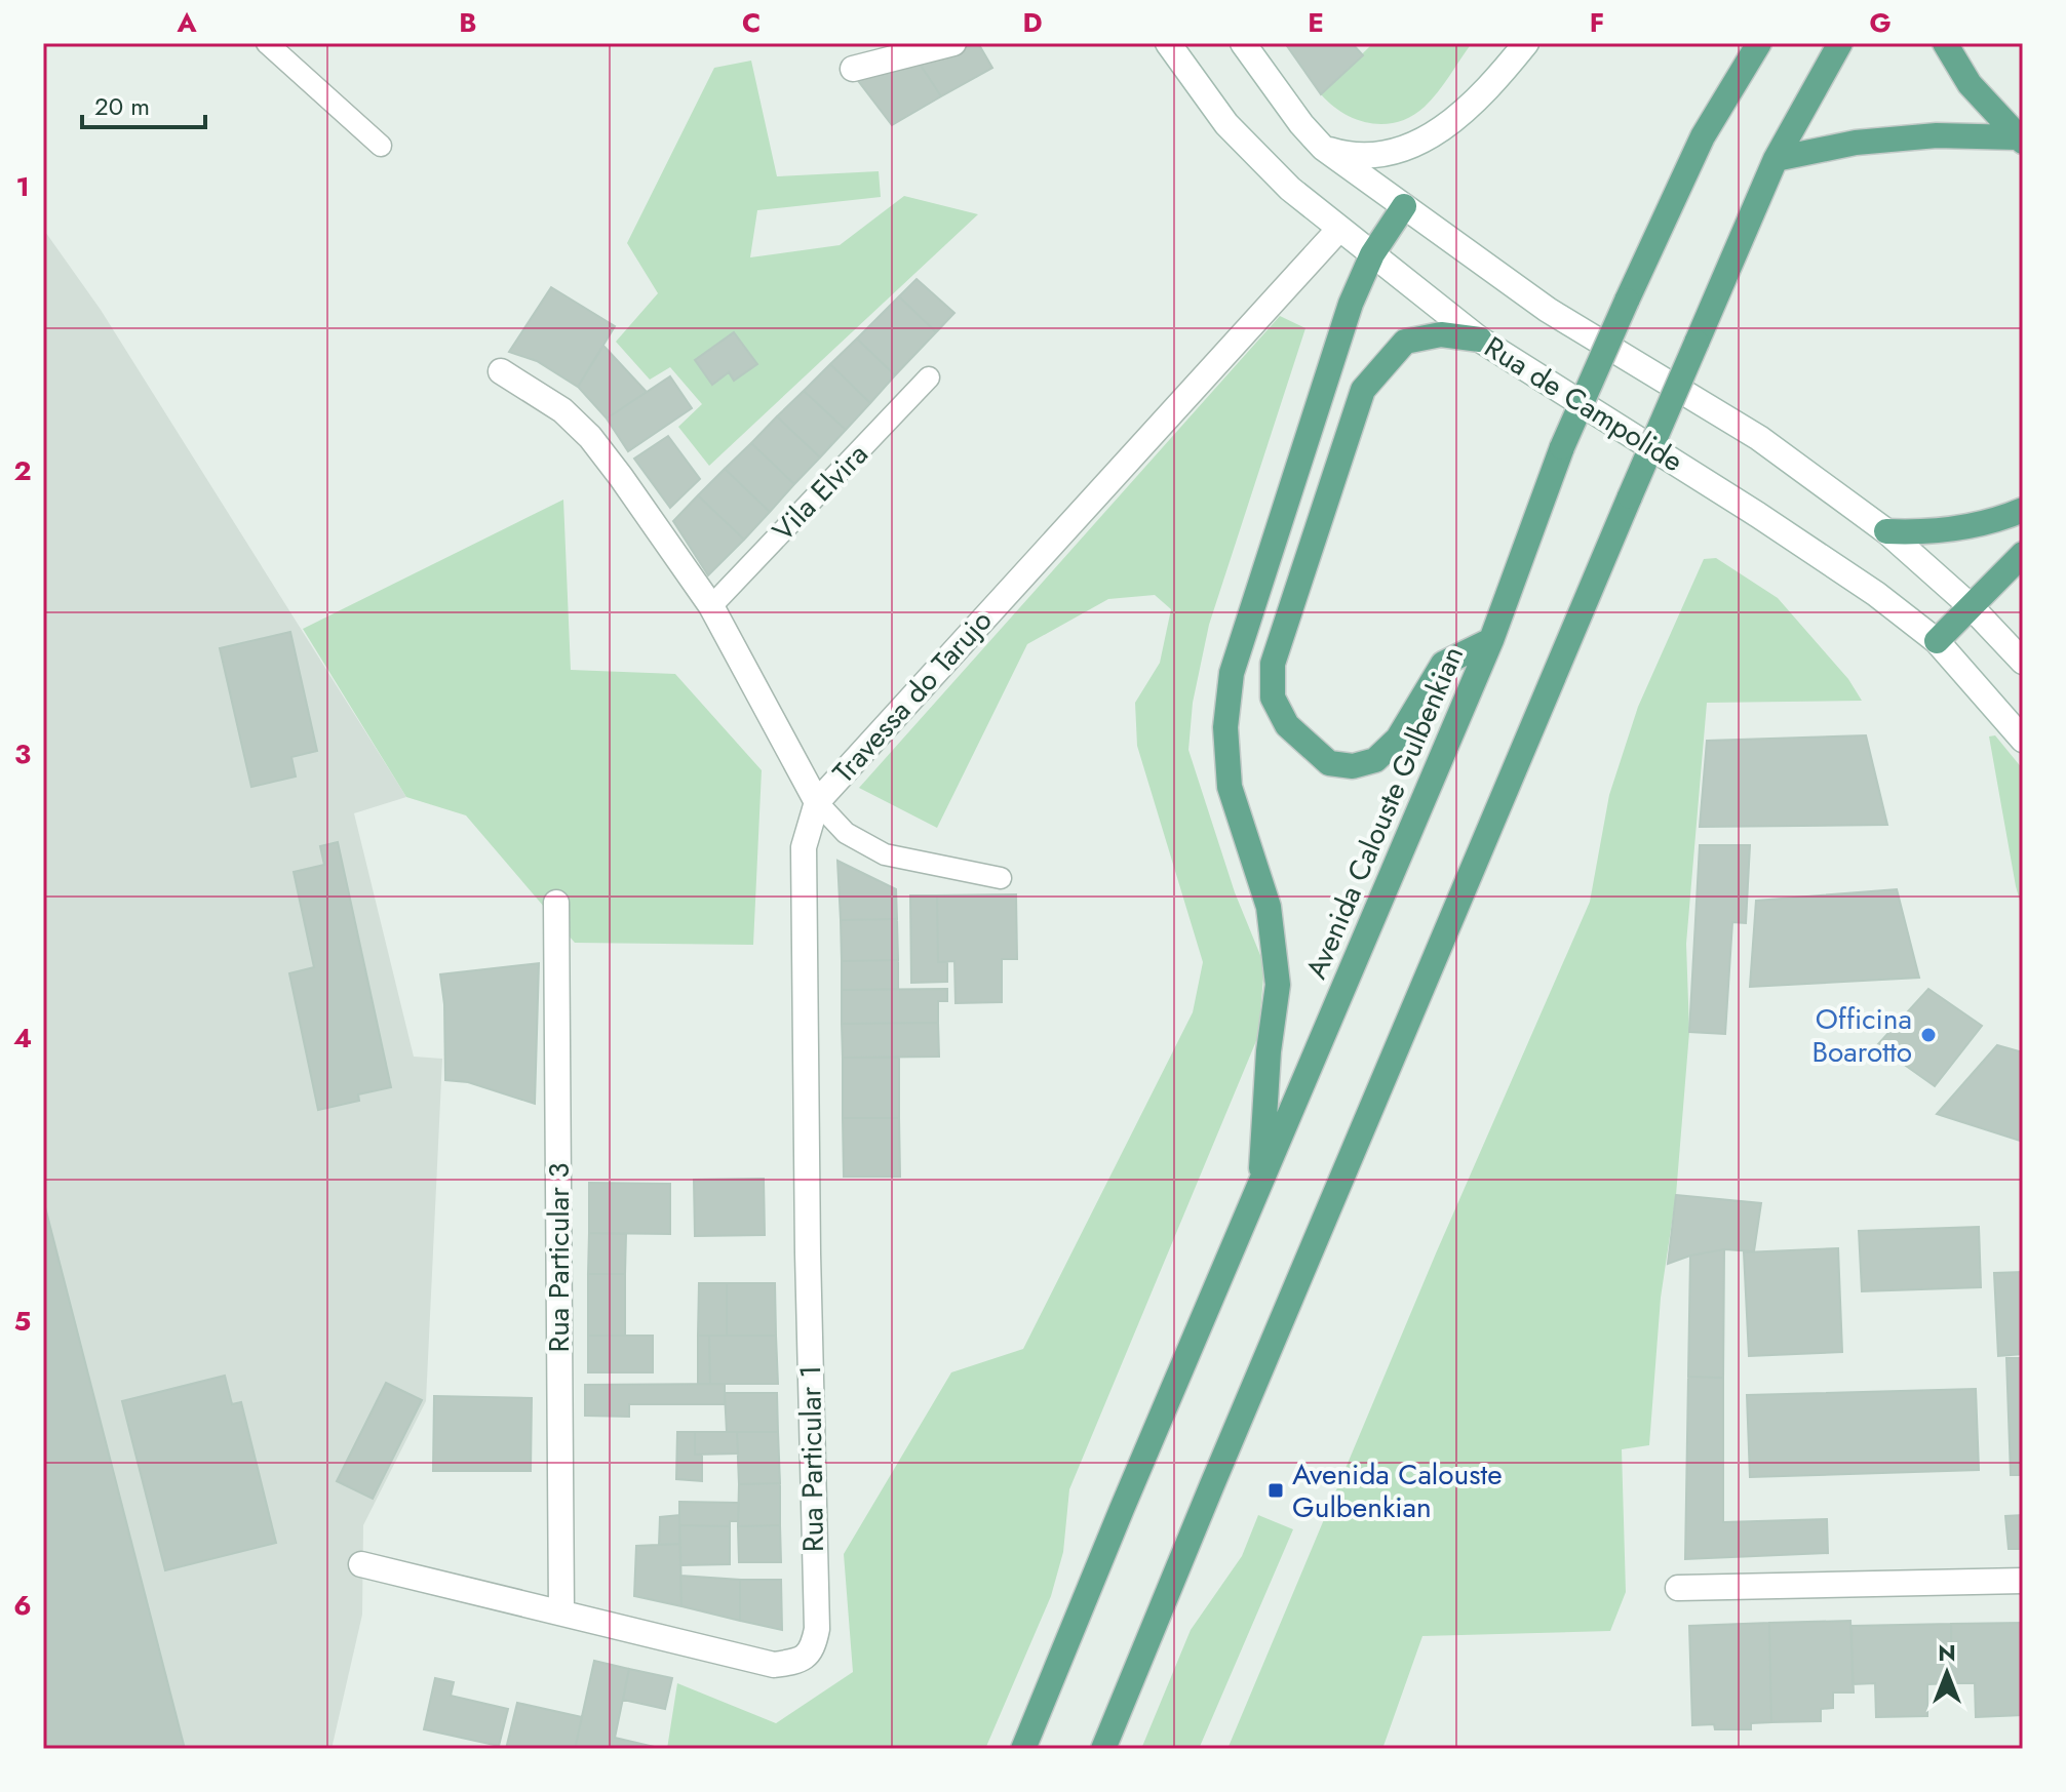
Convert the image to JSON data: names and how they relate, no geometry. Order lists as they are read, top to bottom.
{
  "streets": {
    "main road": ["Avenida Calouste Gulbenkian"],
    "street": [
      "Rua de Campolide",
      "Travessa do Tarujo",
      "Rua Particular 3",
      "Rua Particular 1"
    ],
    "lane": ["Vila Elvira"]
  },
  "crossings": [
    ["Rua de Campolide", "Travessa do Tarujo"],
    ["Vila Elvira", "Travessa do Tarujo"],
    ["Travessa do Tarujo", "Rua Particular 1"],
    ["Rua Particular 3", "Rua Particular 1"]
  ],
  "places": {
    "other": ["Officina Boarotto"],
    "transit": ["Avenida Calouste Gulbenkian"]
  },
  "scale_bar": "20 m",
  "north": "top",
  "grid": {
    "columns": [
      "A",
      "B",
      "C",
      "D",
      "E",
      "F",
      "G"
    ],
    "rows": [
      "1",
      "2",
      "3",
      "4",
      "5",
      "6"
    ]
  }
}
